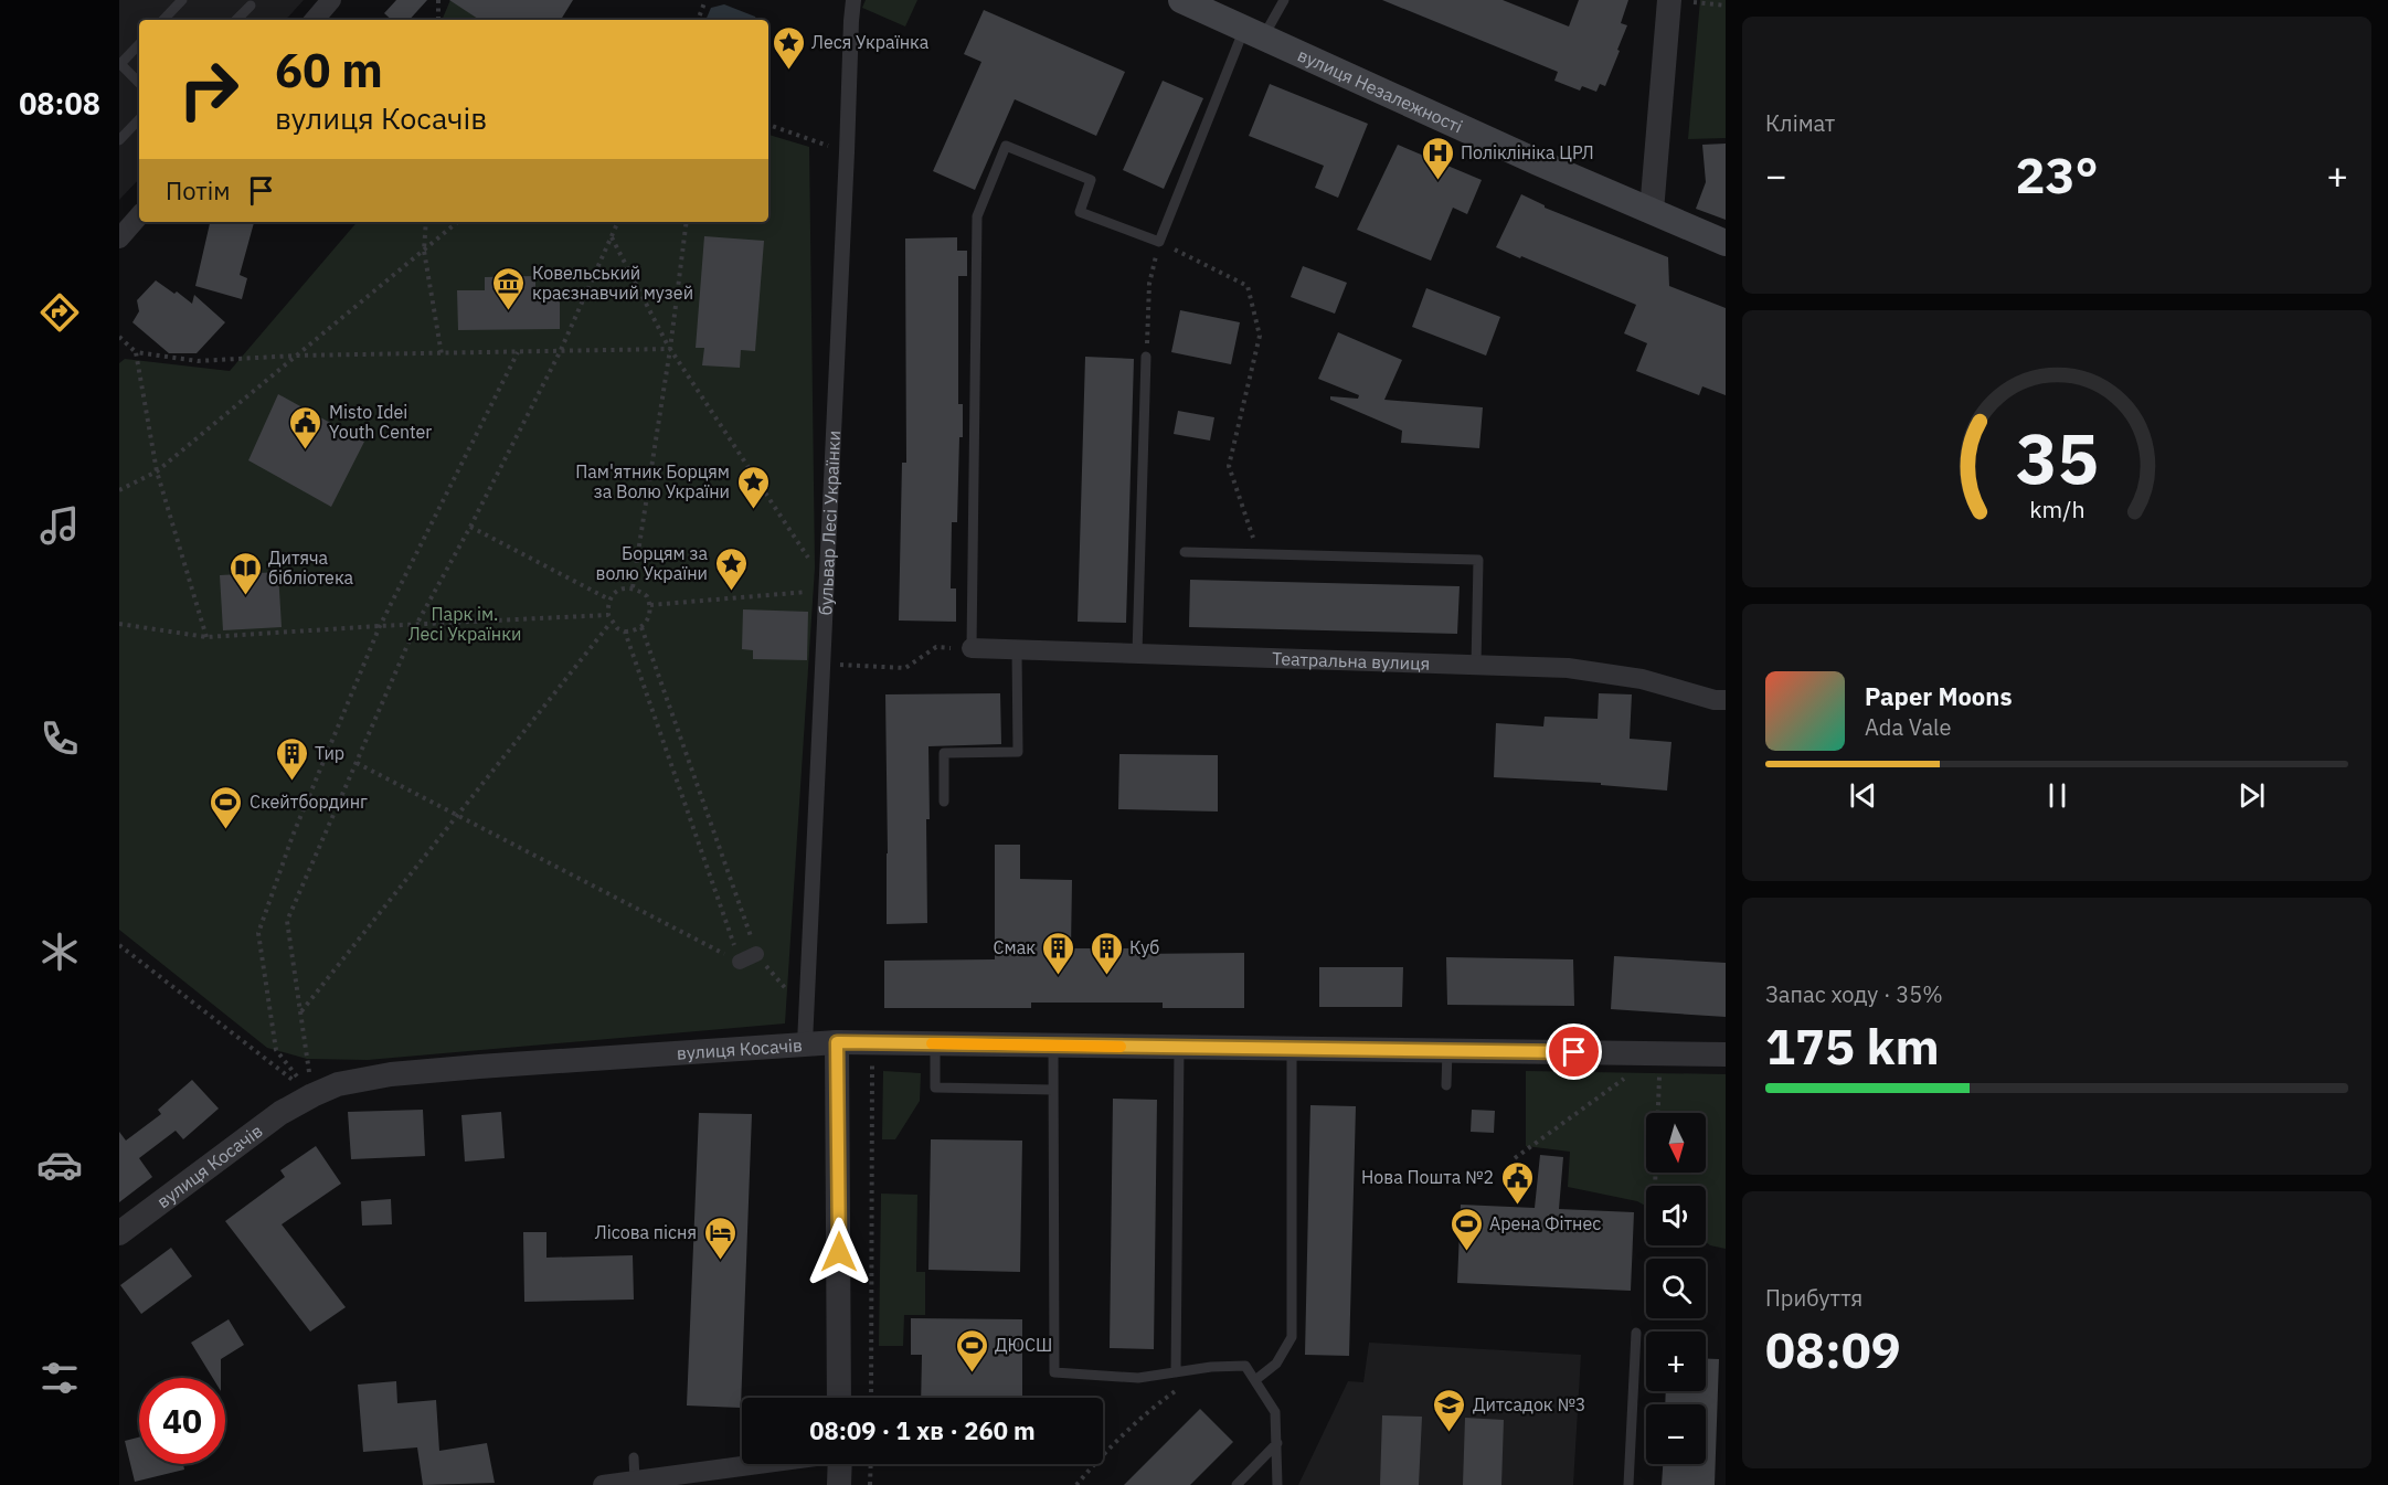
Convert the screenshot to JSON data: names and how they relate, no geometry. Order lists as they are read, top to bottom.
{
  "streets": {
    "main road": ["вулиця Незалежності"],
    "street": ["бульвар Лесі Українки", "Театральна вулиця", "вулиця Косачів"]
  },
  "crossings": [
    ["бульвар Лесі Українки", "вулиця Косачів"]
  ],
  "parks": ["Парк ім. Лесі Українки"],
  "places": {
    "place": ["Леся Українка", "Пам'ятник Борцям за Волю України", "Борцям за волю України"],
    "hospital": ["Поліклініка ЦРЛ"],
    "museum": ["Ковельський краєзнавчий музей"],
    "public building": ["Misto Idei Youth Center", "Нова Пошта №2"],
    "library": ["Дитяча бібліотека"],
    "building": ["Тир", "Смак", "Куб"],
    "sports": ["Скейтбординг", "Арена Фітнес", "ДЮСШ"],
    "hotel": ["Лісова пісня"],
    "school or university": ["Дитсадок №3"]
  },
  "north": "bottom",
  "page": {
    "tabs": "08:08",
    "tile": [
      "Клімат",
      ["Запас ходу · 35%", "175 km"],
      ["Прибуття", "08:09"]
    ],
    "turn": ["60 m", "вулиця Косачів"],
    "heat": ["−", "23°", "+"],
    "then": "Потім",
    "song": ["Paper Moons", "Ada Vale"],
    "map_buttons": ["+", "−"],
    "limit": "40",
    "trip": "08:09 · 1 хв · 260 m",
    "gauge": ["35", "km/h"]
  }
}
